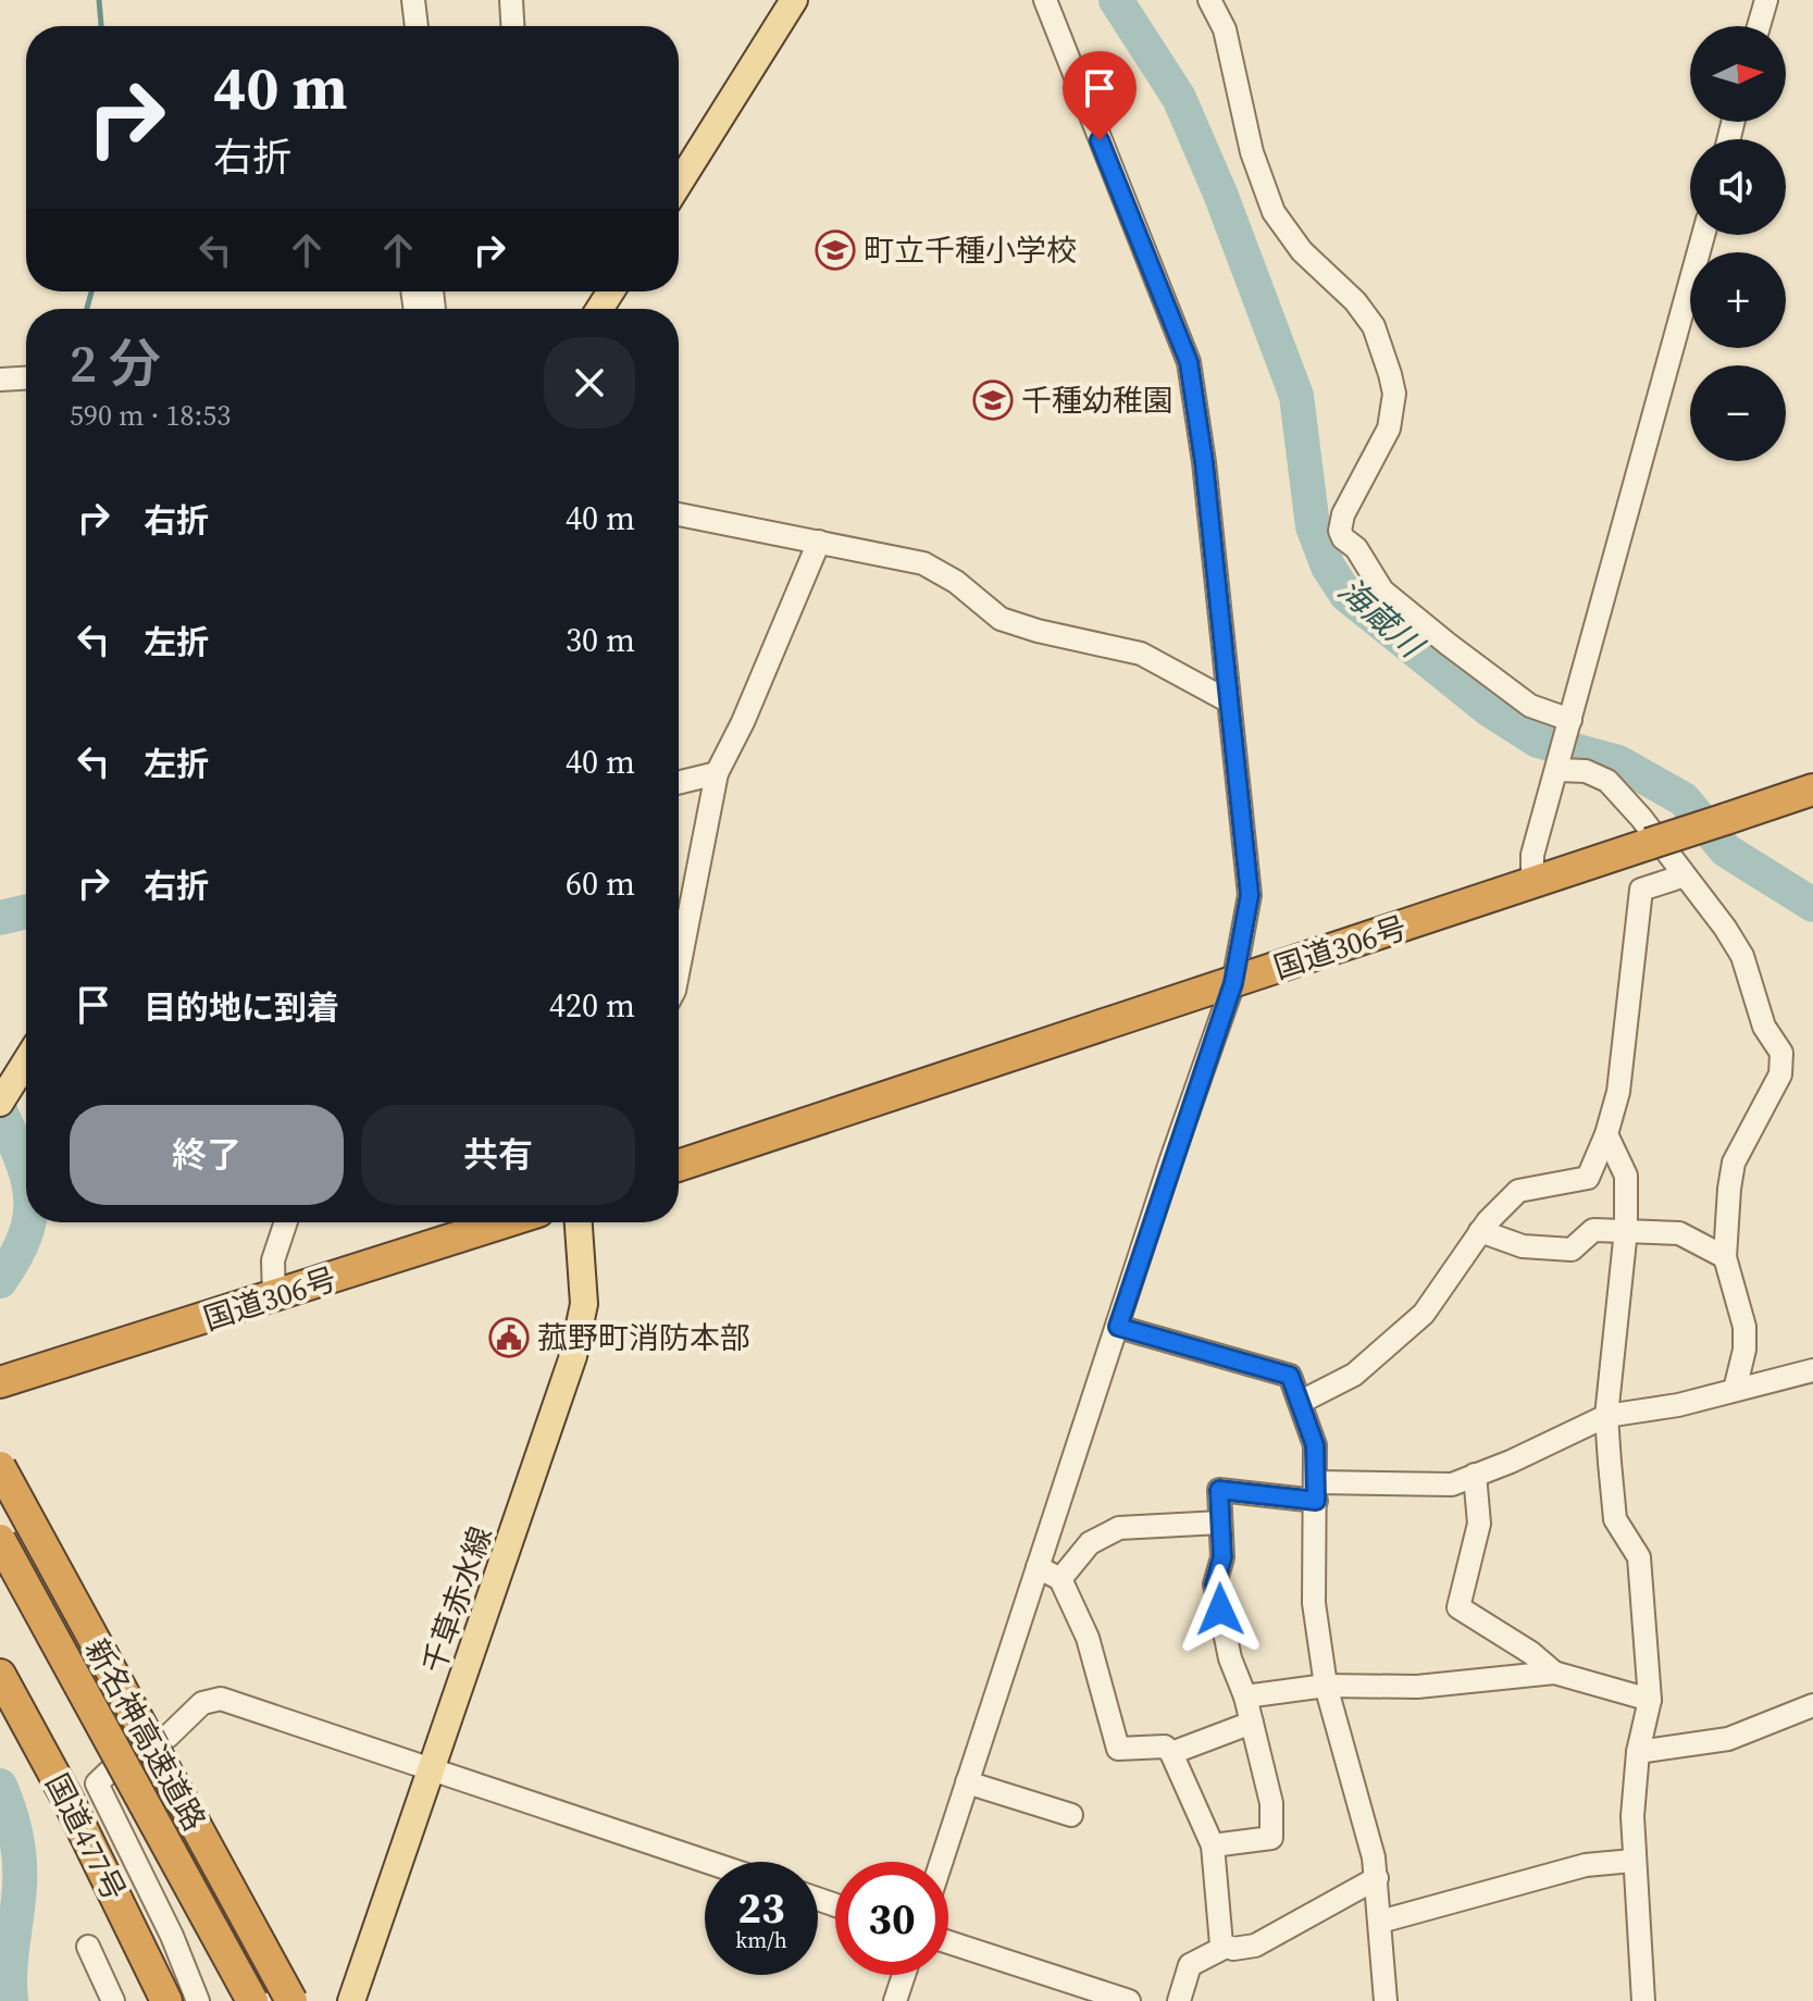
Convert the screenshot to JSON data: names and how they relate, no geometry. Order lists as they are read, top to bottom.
{
  "streets": {
    "highway": ["国道306号", "新名神高速道路", "国道477号"],
    "main road": ["千草赤水線"]
  },
  "water": ["海蔵川"],
  "places": {
    "school or university": ["町立千種小学校", "千種幼稚園"],
    "public building": ["菰野町消防本部"]
  },
  "north": "right",
  "page": {
    "map_buttons": ["+", "−"],
    "turn": ["40 m", "右折"],
    "heading": ["2 分", "590 m · 18:53"],
    "list": [
      {
        "name": "右折",
        "value": "40 m"
      },
      {
        "name": "左折",
        "value": "30 m"
      },
      {
        "name": "左折",
        "value": "40 m"
      },
      {
        "name": "右折",
        "value": "60 m"
      },
      {
        "name": "目的地に到着",
        "value": "420 m"
      }
    ],
    "buttons": ["終了", "共有"],
    "speed": "23 km/h",
    "limit": "30"
  }
}
